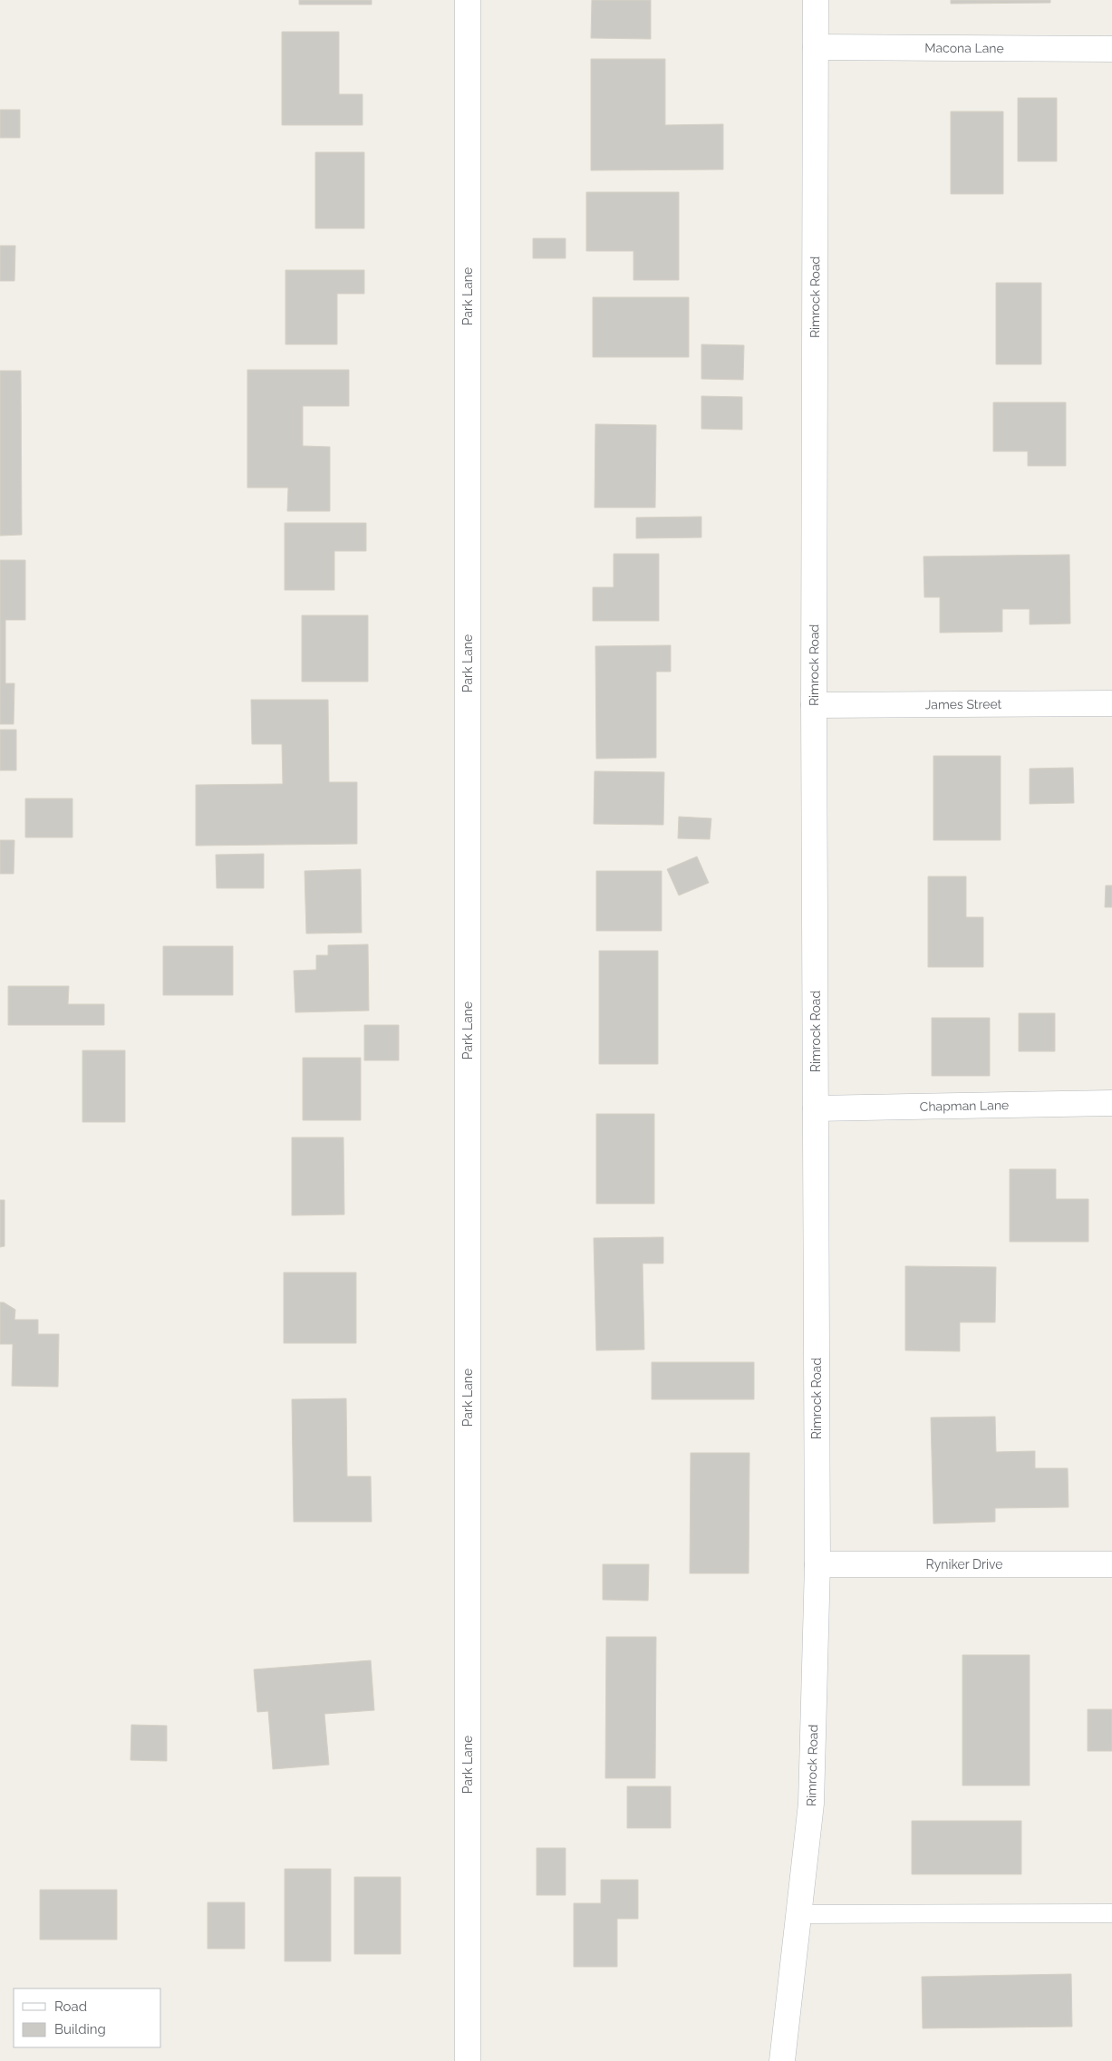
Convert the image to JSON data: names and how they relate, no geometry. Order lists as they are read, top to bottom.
{
  "streets": {
    "street": [
      "Macona Lane",
      "Park Lane",
      "Rimrock Road",
      "James Street",
      "Chapman Lane",
      "Ryniker Drive"
    ]
  },
  "crossings": [
    ["Macona Lane", "Rimrock Road"],
    ["Rimrock Road", "James Street"],
    ["Rimrock Road", "Chapman Lane"],
    ["Rimrock Road", "Ryniker Drive"]
  ],
  "legend": ["Road", "Building"]
}
